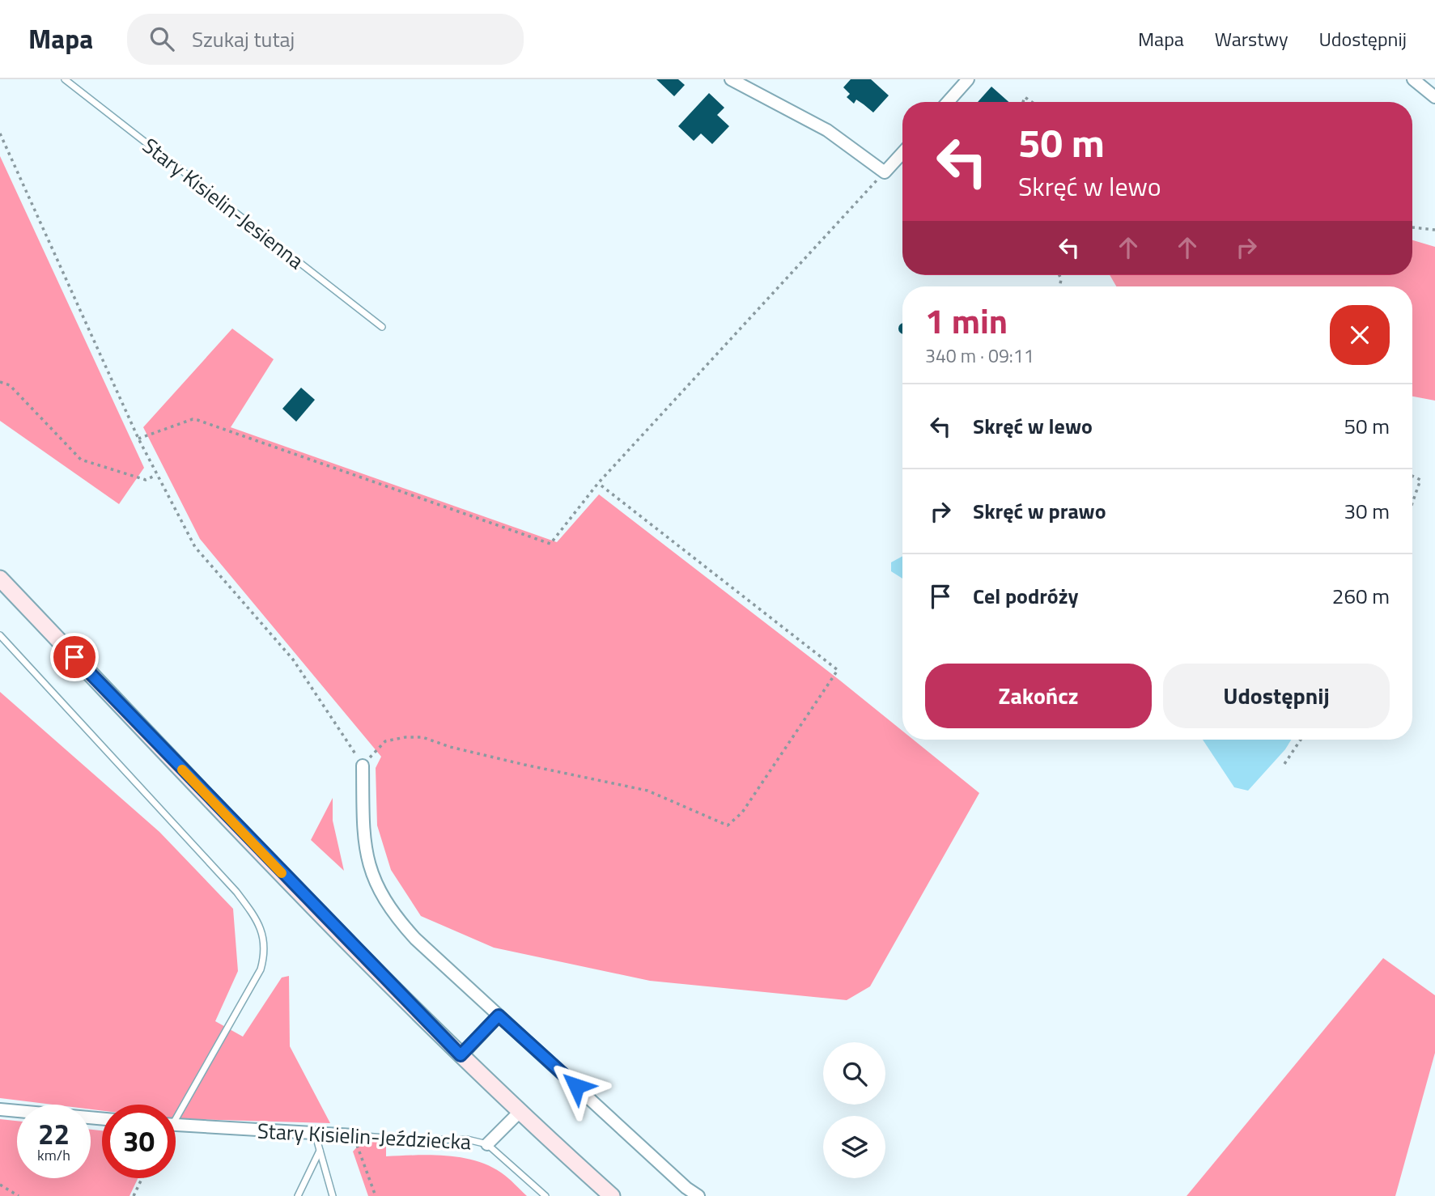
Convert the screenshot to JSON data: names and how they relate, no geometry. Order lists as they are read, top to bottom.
{
  "streets": {
    "street": ["Stary Kisielin-Jeździecka"],
    "lane": ["Stary Kisielin-Jesienna"]
  },
  "page": {
    "header": "Mapa",
    "search": "Szukaj tutaj",
    "nav": ["Mapa", "Warstwy", "Udostępnij"],
    "turn": ["50 m", "Skręć w lewo"],
    "heading": ["1 min", "340 m · 09:11"],
    "list": [
      {
        "name": "Skręć w lewo",
        "value": "50 m"
      },
      {
        "name": "Skręć w prawo",
        "value": "30 m"
      },
      {
        "name": "Cel podróży",
        "value": "260 m"
      }
    ],
    "buttons": ["Zakończ", "Udostępnij"],
    "speed": "22 km/h",
    "limit": "30"
  }
}
